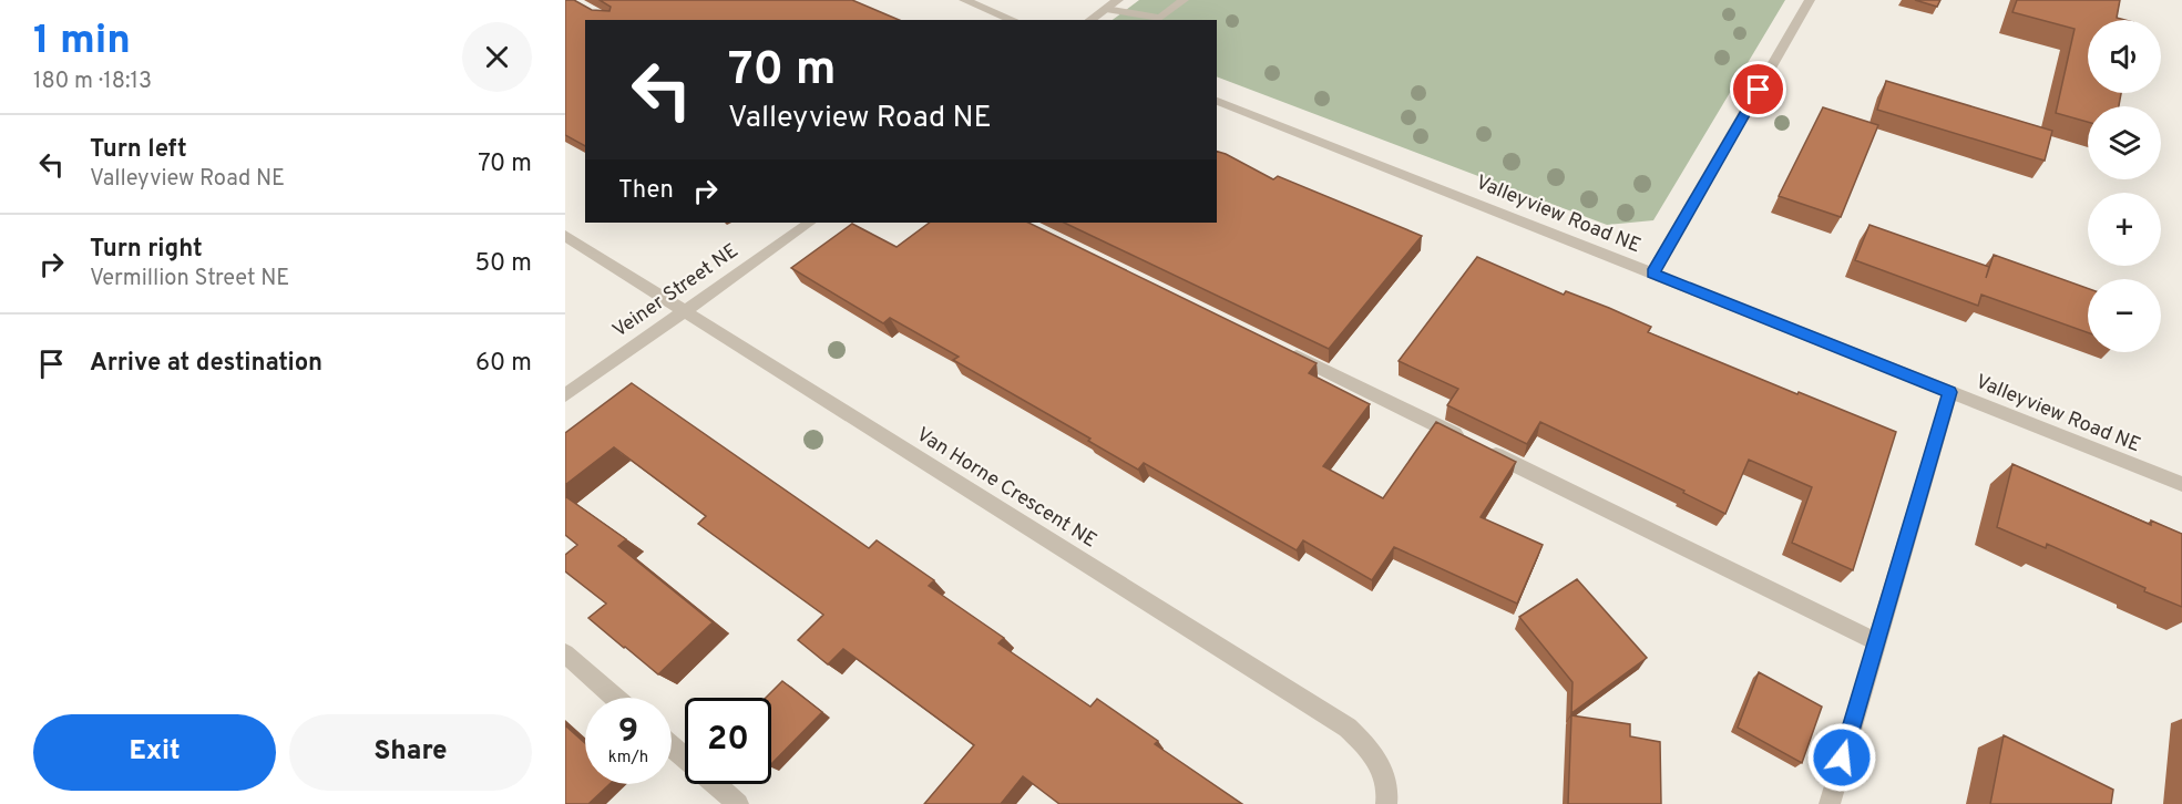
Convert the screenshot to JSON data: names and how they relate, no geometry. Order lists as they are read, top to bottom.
{
  "streets": {
    "street": ["Valleyview Road NE", "Veiner Street NE", "Van Horne Crescent NE"]
  },
  "crossings": [
    ["Veiner Street NE", "Van Horne Crescent NE"]
  ],
  "page": {
    "heading": ["1 min", "180 m · 18:13"],
    "map_buttons": ["+", "−"],
    "turn": ["70 m", "Valleyview Road NE"],
    "list": [
      {
        "name": "Turn left",
        "note": "Valleyview Road NE",
        "value": "70 m"
      },
      {
        "name": "Turn right",
        "note": "Vermillion Street NE",
        "value": "50 m"
      },
      {
        "name": "Arrive at destination",
        "value": "60 m"
      }
    ],
    "then": "Then",
    "speed": "9 km/h",
    "limit": "20",
    "buttons": ["Exit", "Share"]
  }
}
